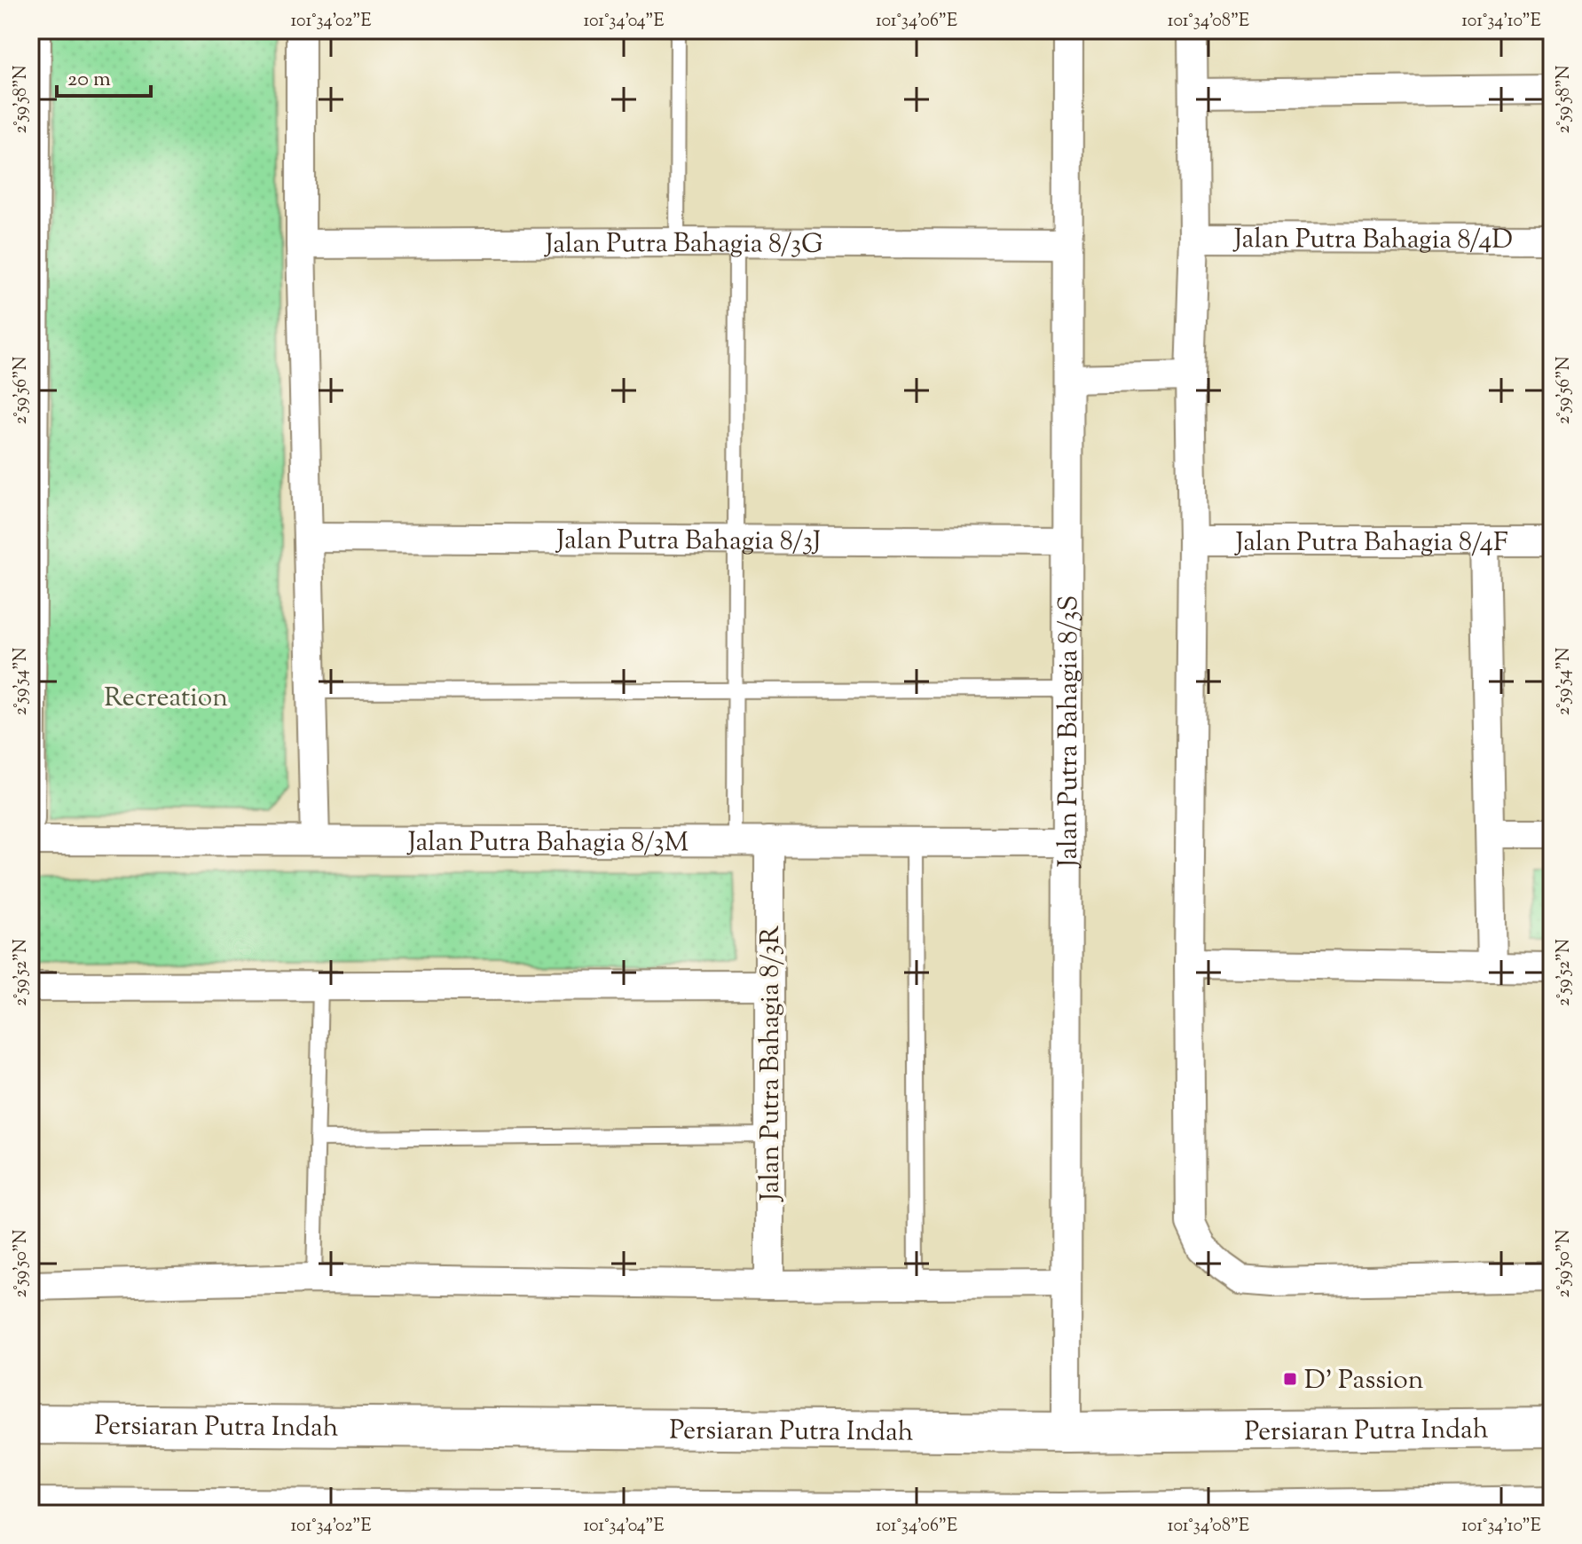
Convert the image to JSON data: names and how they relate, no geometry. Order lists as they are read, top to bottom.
{
  "streets": {
    "main road": ["Persiaran Putra Indah"],
    "street": [
      "Jalan Putra Bahagia 8/4D",
      "Jalan Putra Bahagia 8/3G",
      "Jalan Putra Bahagia 8/3J",
      "Jalan Putra Bahagia 8/4F",
      "Jalan Putra Bahagia 8/3S",
      "Jalan Putra Bahagia 8/3M",
      "Jalan Putra Bahagia 8/3R"
    ]
  },
  "crossings": [
    ["Jalan Putra Bahagia 8/3G", "Jalan Putra Bahagia 8/3S"],
    ["Jalan Putra Bahagia 8/3J", "Jalan Putra Bahagia 8/3S"],
    ["Jalan Putra Bahagia 8/3S", "Jalan Putra Bahagia 8/3M"],
    ["Jalan Putra Bahagia 8/3S", "Persiaran Putra Indah"],
    ["Jalan Putra Bahagia 8/3M", "Jalan Putra Bahagia 8/3R"]
  ],
  "parks": ["Recreation"],
  "places": {
    "transit": ["D' Passion"]
  },
  "scale_bar": "20 m",
  "coordinates": [
    "101°34'02\"E",
    "101°34'04\"E",
    "101°34'06\"E",
    "101°34'08\"E",
    "101°34'10\"E",
    "2°59'58\"N",
    "2°59'56\"N",
    "2°59'54\"N",
    "2°59'52\"N",
    "2°59'50\"N"
  ]
}
